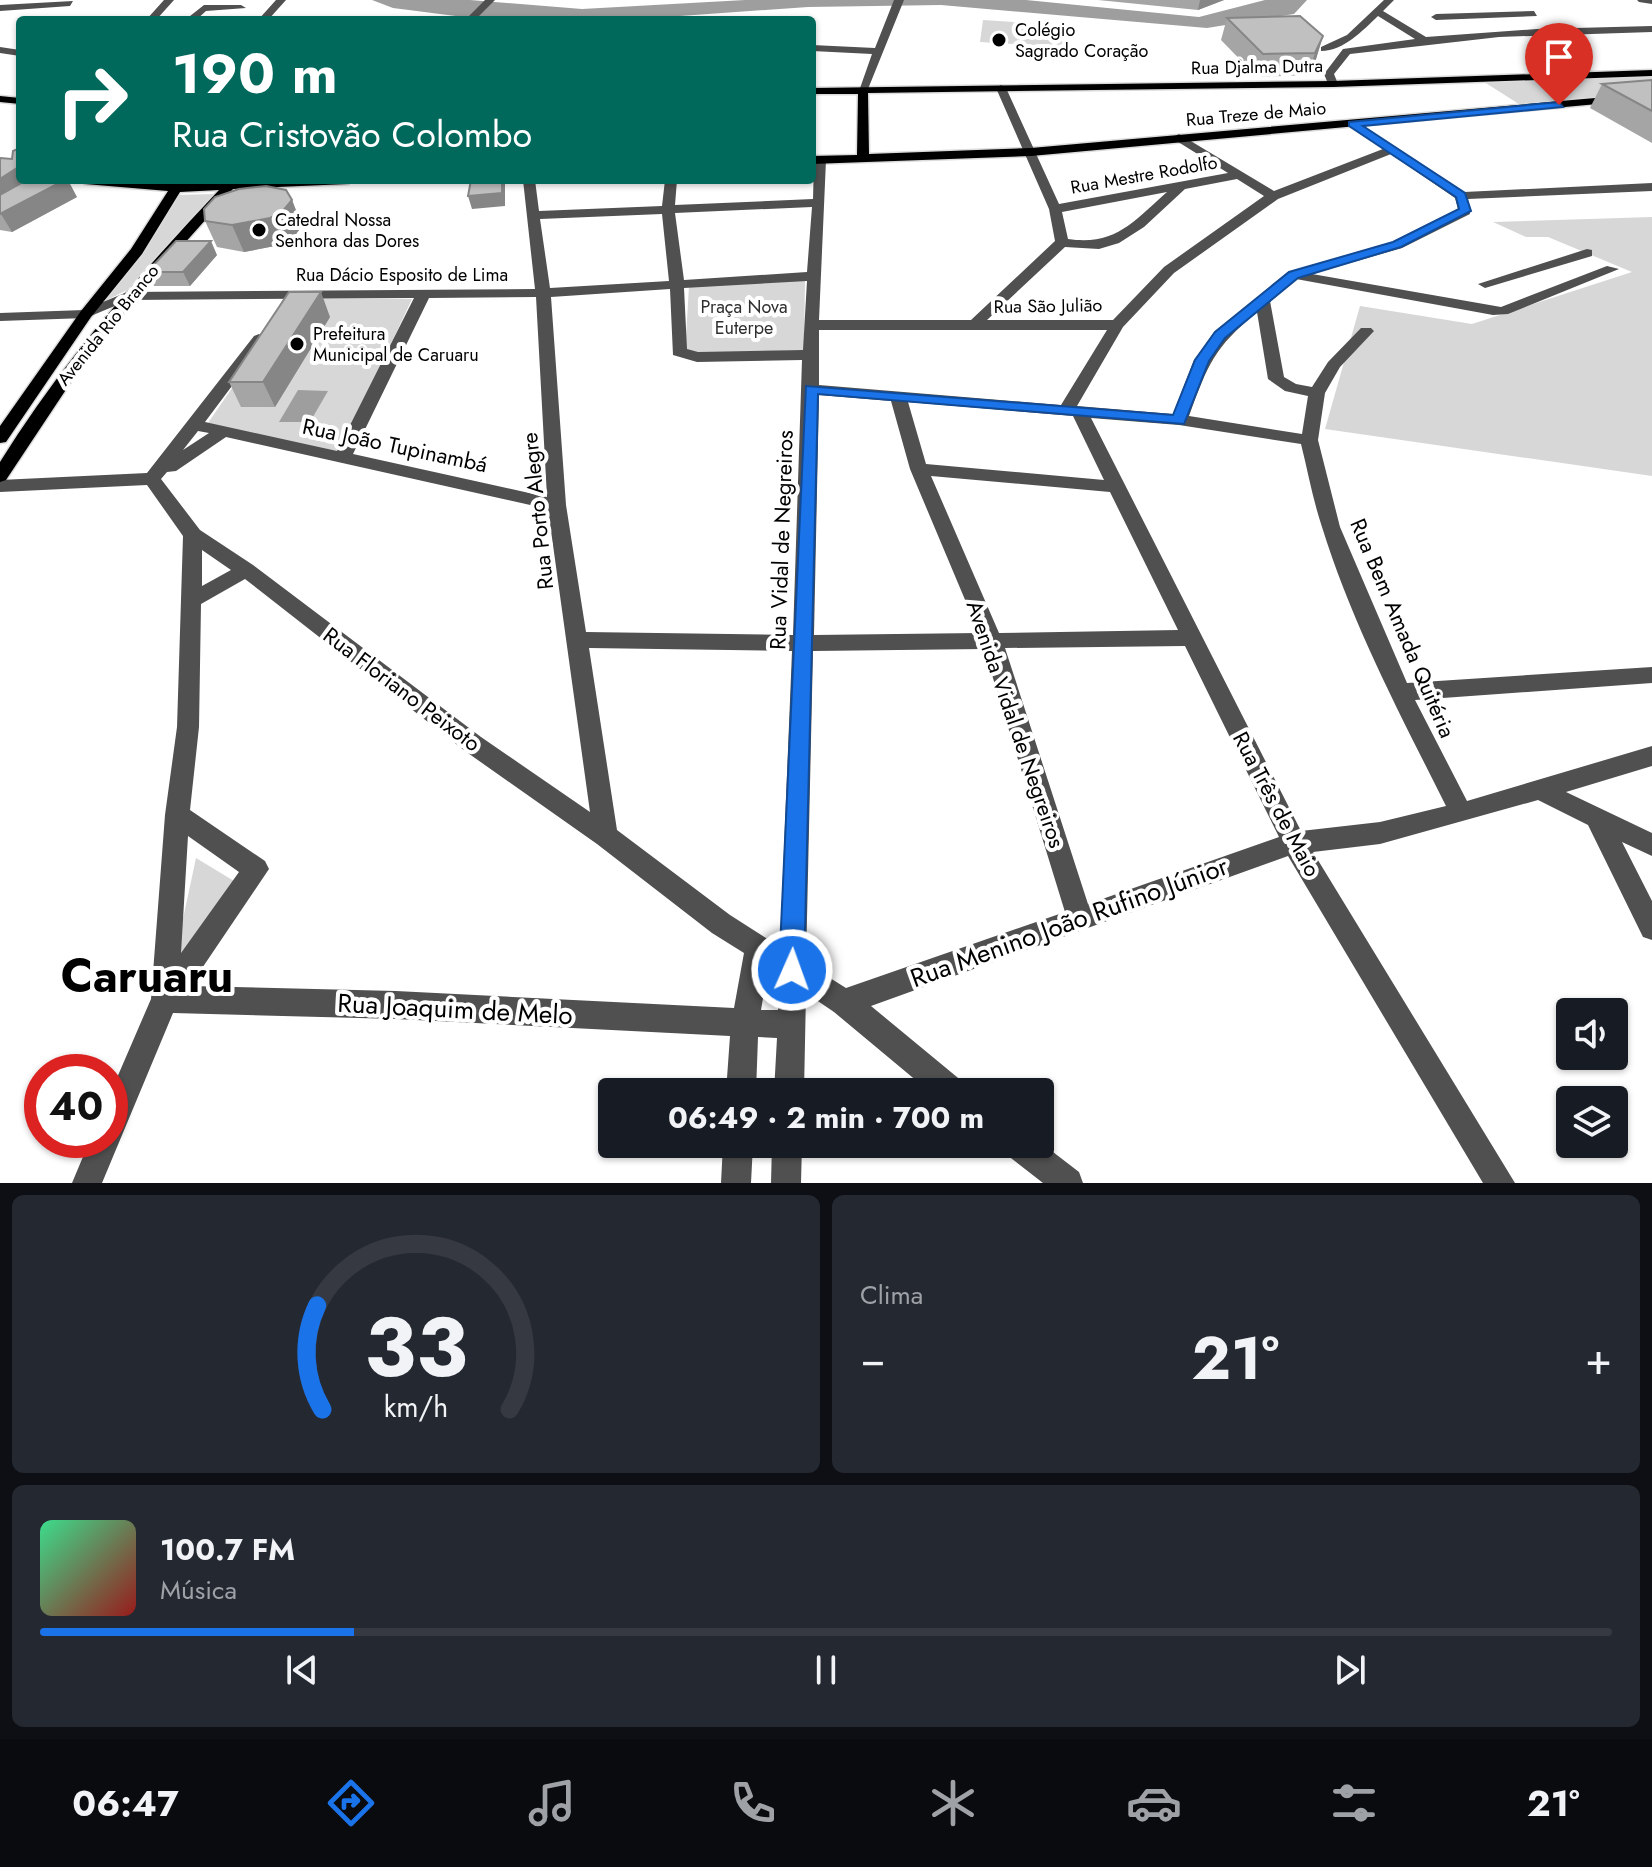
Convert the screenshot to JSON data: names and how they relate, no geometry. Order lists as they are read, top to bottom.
{
  "streets": {
    "main road": ["Rua Djalma Dutra", "Rua Treze de Maio", "Avenida Rio Branco"],
    "street": [
      "Rua Mestre Rodolfo",
      "Rua Dácio Esposito de Lima",
      "Rua São Julião",
      "Rua João Tupinambá",
      "Rua Porto Alegre",
      "Rua Vidal de Negreiros",
      "Rua Bem Amada Quitéria",
      "Rua Floriano Peixoto",
      "Avenida Vidal de Negreiros",
      "Rua Três de Maio",
      "Rua Menino João Rufino Júnior",
      "Rua Joaquim de Melo"
    ]
  },
  "crossings": [
    ["Rua Treze de Maio", "Rua Vidal de Negreiros"],
    ["Rua Dácio Esposito de Lima", "Avenida Rio Branco"],
    ["Rua Dácio Esposito de Lima", "Rua Porto Alegre"],
    ["Rua Dácio Esposito de Lima", "Rua Vidal de Negreiros"],
    ["Rua São Julião", "Rua Vidal de Negreiros"],
    ["Rua João Tupinambá", "Rua Porto Alegre"],
    ["Rua Porto Alegre", "Rua Floriano Peixoto"],
    ["Rua Vidal de Negreiros", "Rua Floriano Peixoto"],
    ["Rua Vidal de Negreiros", "Rua Joaquim de Melo"],
    ["Rua Bem Amada Quitéria", "Rua Menino João Rufino Júnior"],
    ["Rua Floriano Peixoto", "Rua Menino João Rufino Júnior"],
    ["Avenida Vidal de Negreiros", "Rua Menino João Rufino Júnior"],
    ["Rua Três de Maio", "Rua Menino João Rufino Júnior"]
  ],
  "districts": ["Caruaru"],
  "parks": ["Praça Nova Euterpe"],
  "places": ["Colégio Sagrado Coração", "Catedral Nossa Senhora das Dores", "Prefeitura Municipal de Caruaru"],
  "page": {
    "turn": ["190 m", "Rua Cristovão Colombo"],
    "limit": "40",
    "trip": "06:49 · 2 min · 700 m",
    "tile": "Clima",
    "heat": ["−", "21°", "+"],
    "song": ["100.7 FM", "Música"],
    "tabs": ["06:47", "21°"],
    "gauge": ["33", "km/h"]
  }
}
